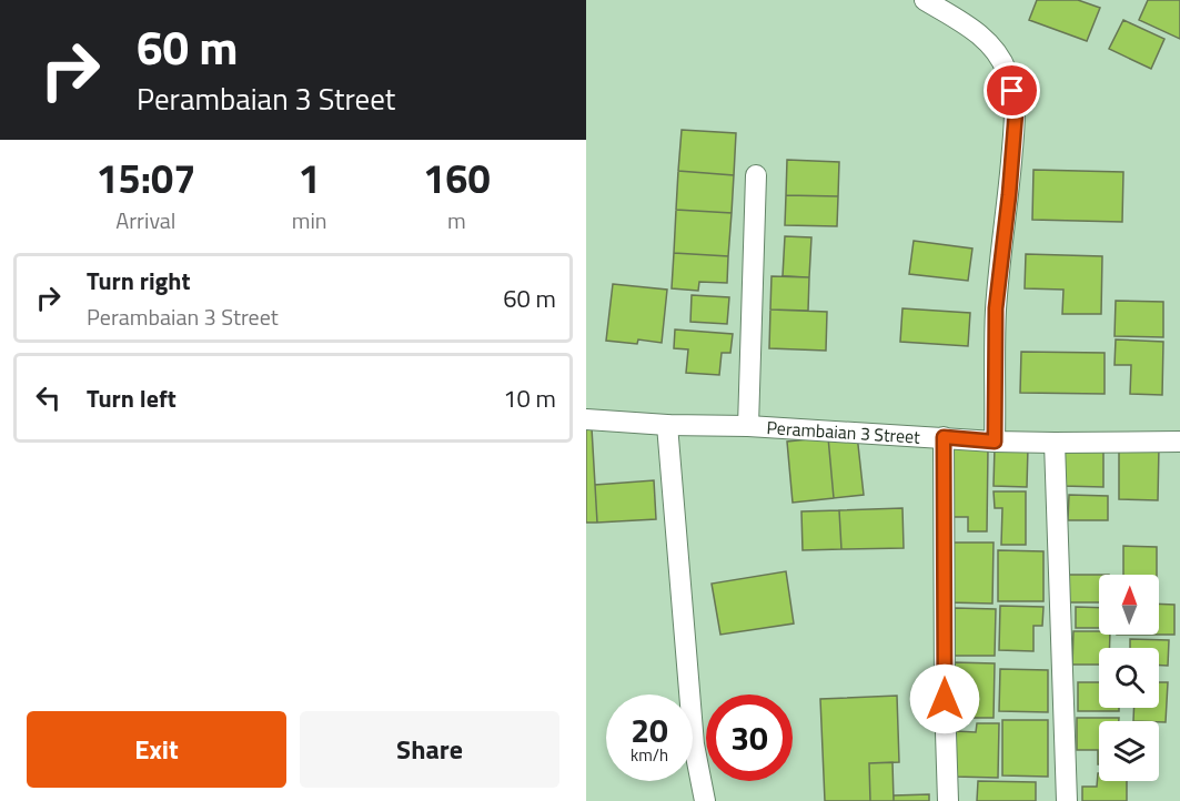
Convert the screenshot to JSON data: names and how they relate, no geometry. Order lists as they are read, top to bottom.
{
  "streets": {
    "street": ["Perambaian 3 Street"]
  },
  "north": "top",
  "page": {
    "turn": ["60 m", "Perambaian 3 Street"],
    "eta": [
      "15:07",
      "Arrival",
      "1",
      "min",
      "160",
      "m"
    ],
    "list": [
      {
        "name": "Turn right",
        "note": "Perambaian 3 Street",
        "value": "60 m"
      },
      {
        "name": "Turn left",
        "value": "10 m"
      }
    ],
    "speed": "20 km/h",
    "limit": "30",
    "buttons": ["Exit", "Share"]
  }
}
